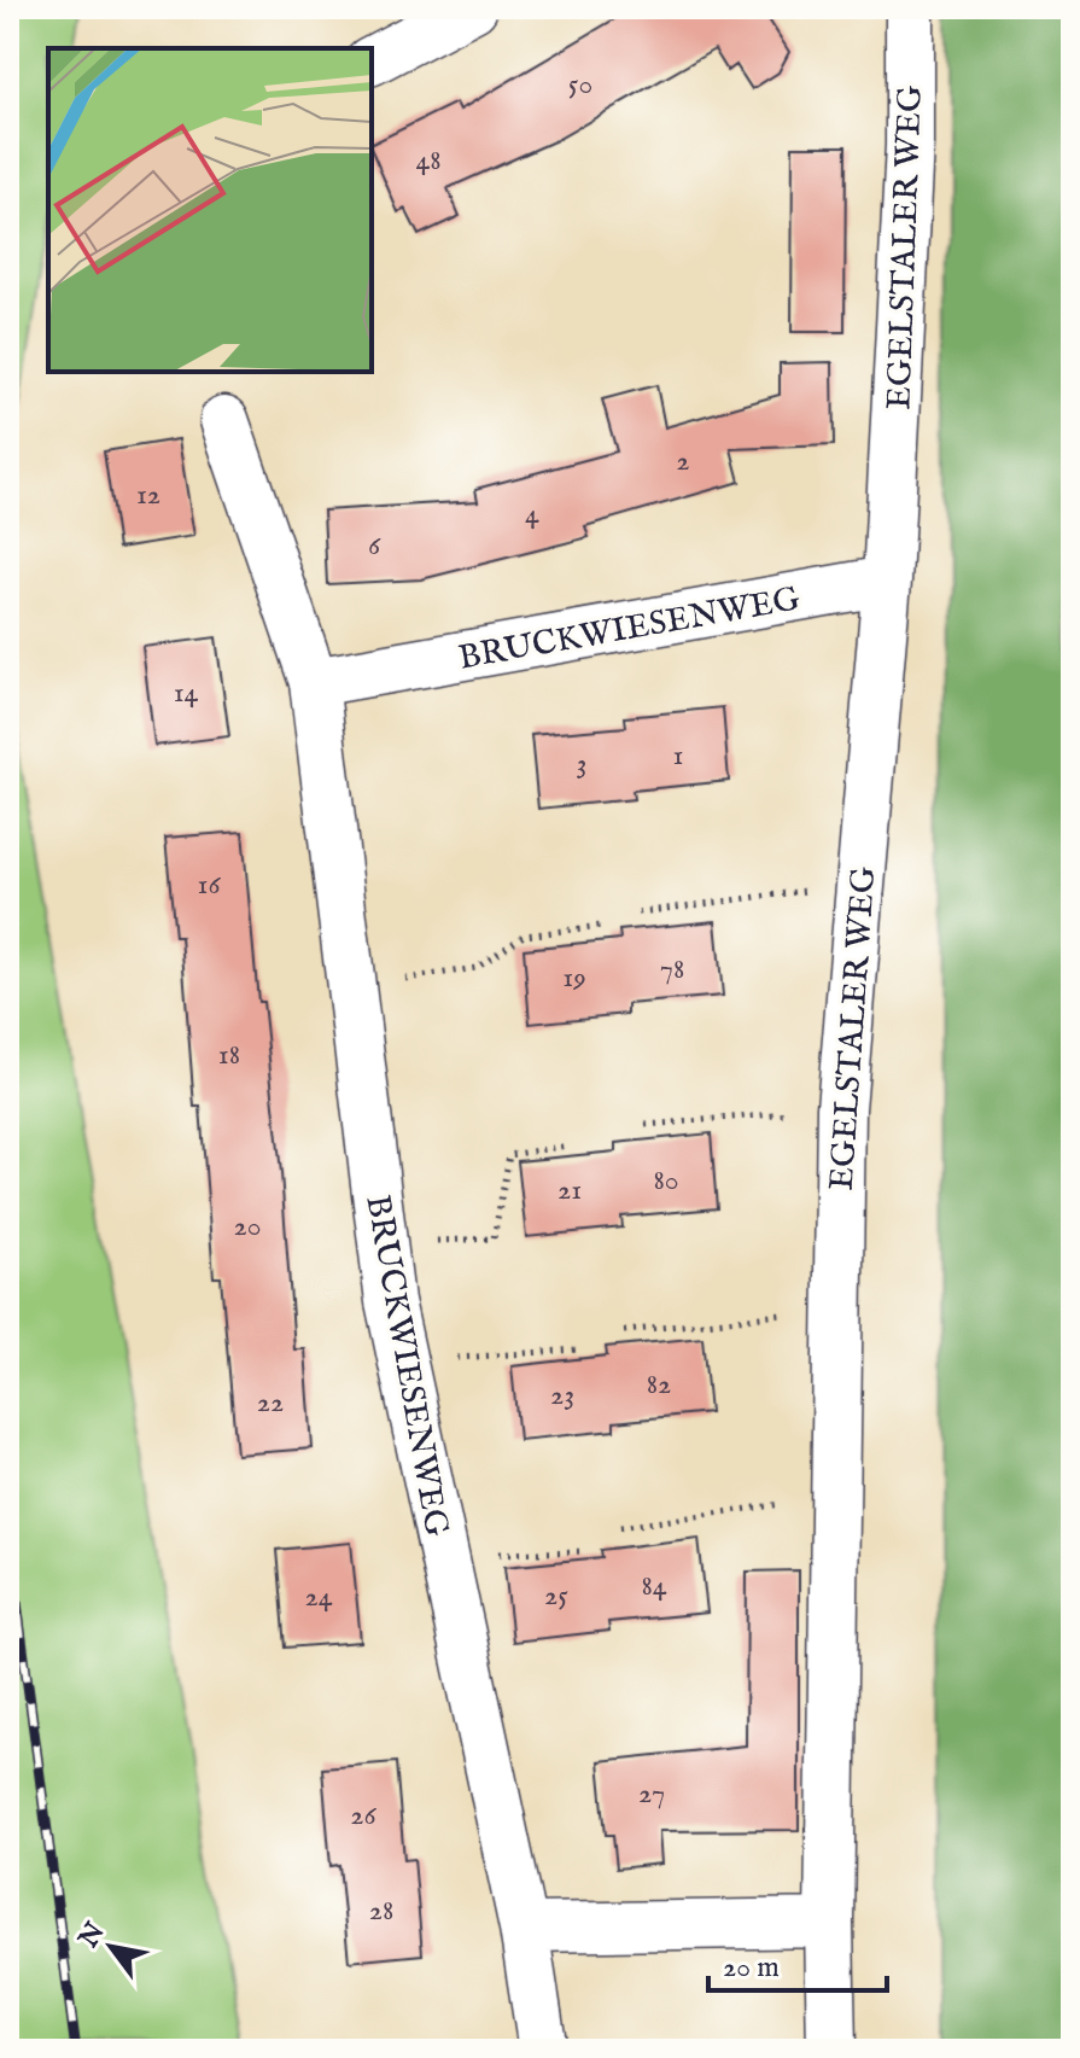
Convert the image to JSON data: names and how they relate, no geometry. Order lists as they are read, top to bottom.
{
  "streets": {
    "street": ["EGELSTALER WEG", "BRUCKWIESENWEG"]
  },
  "crossings": [
    ["EGELSTALER WEG", "BRUCKWIESENWEG"]
  ],
  "house_numbers": [
    "50",
    "48",
    "2",
    "12",
    "4",
    "6",
    "14",
    "1",
    "3",
    "16",
    "78",
    "19",
    "18",
    "80",
    "21",
    "20",
    "82",
    "23",
    "22",
    "84",
    "25",
    "24",
    "27",
    "26",
    "28"
  ],
  "scale_bar": "20 m",
  "north": "top left"
}
